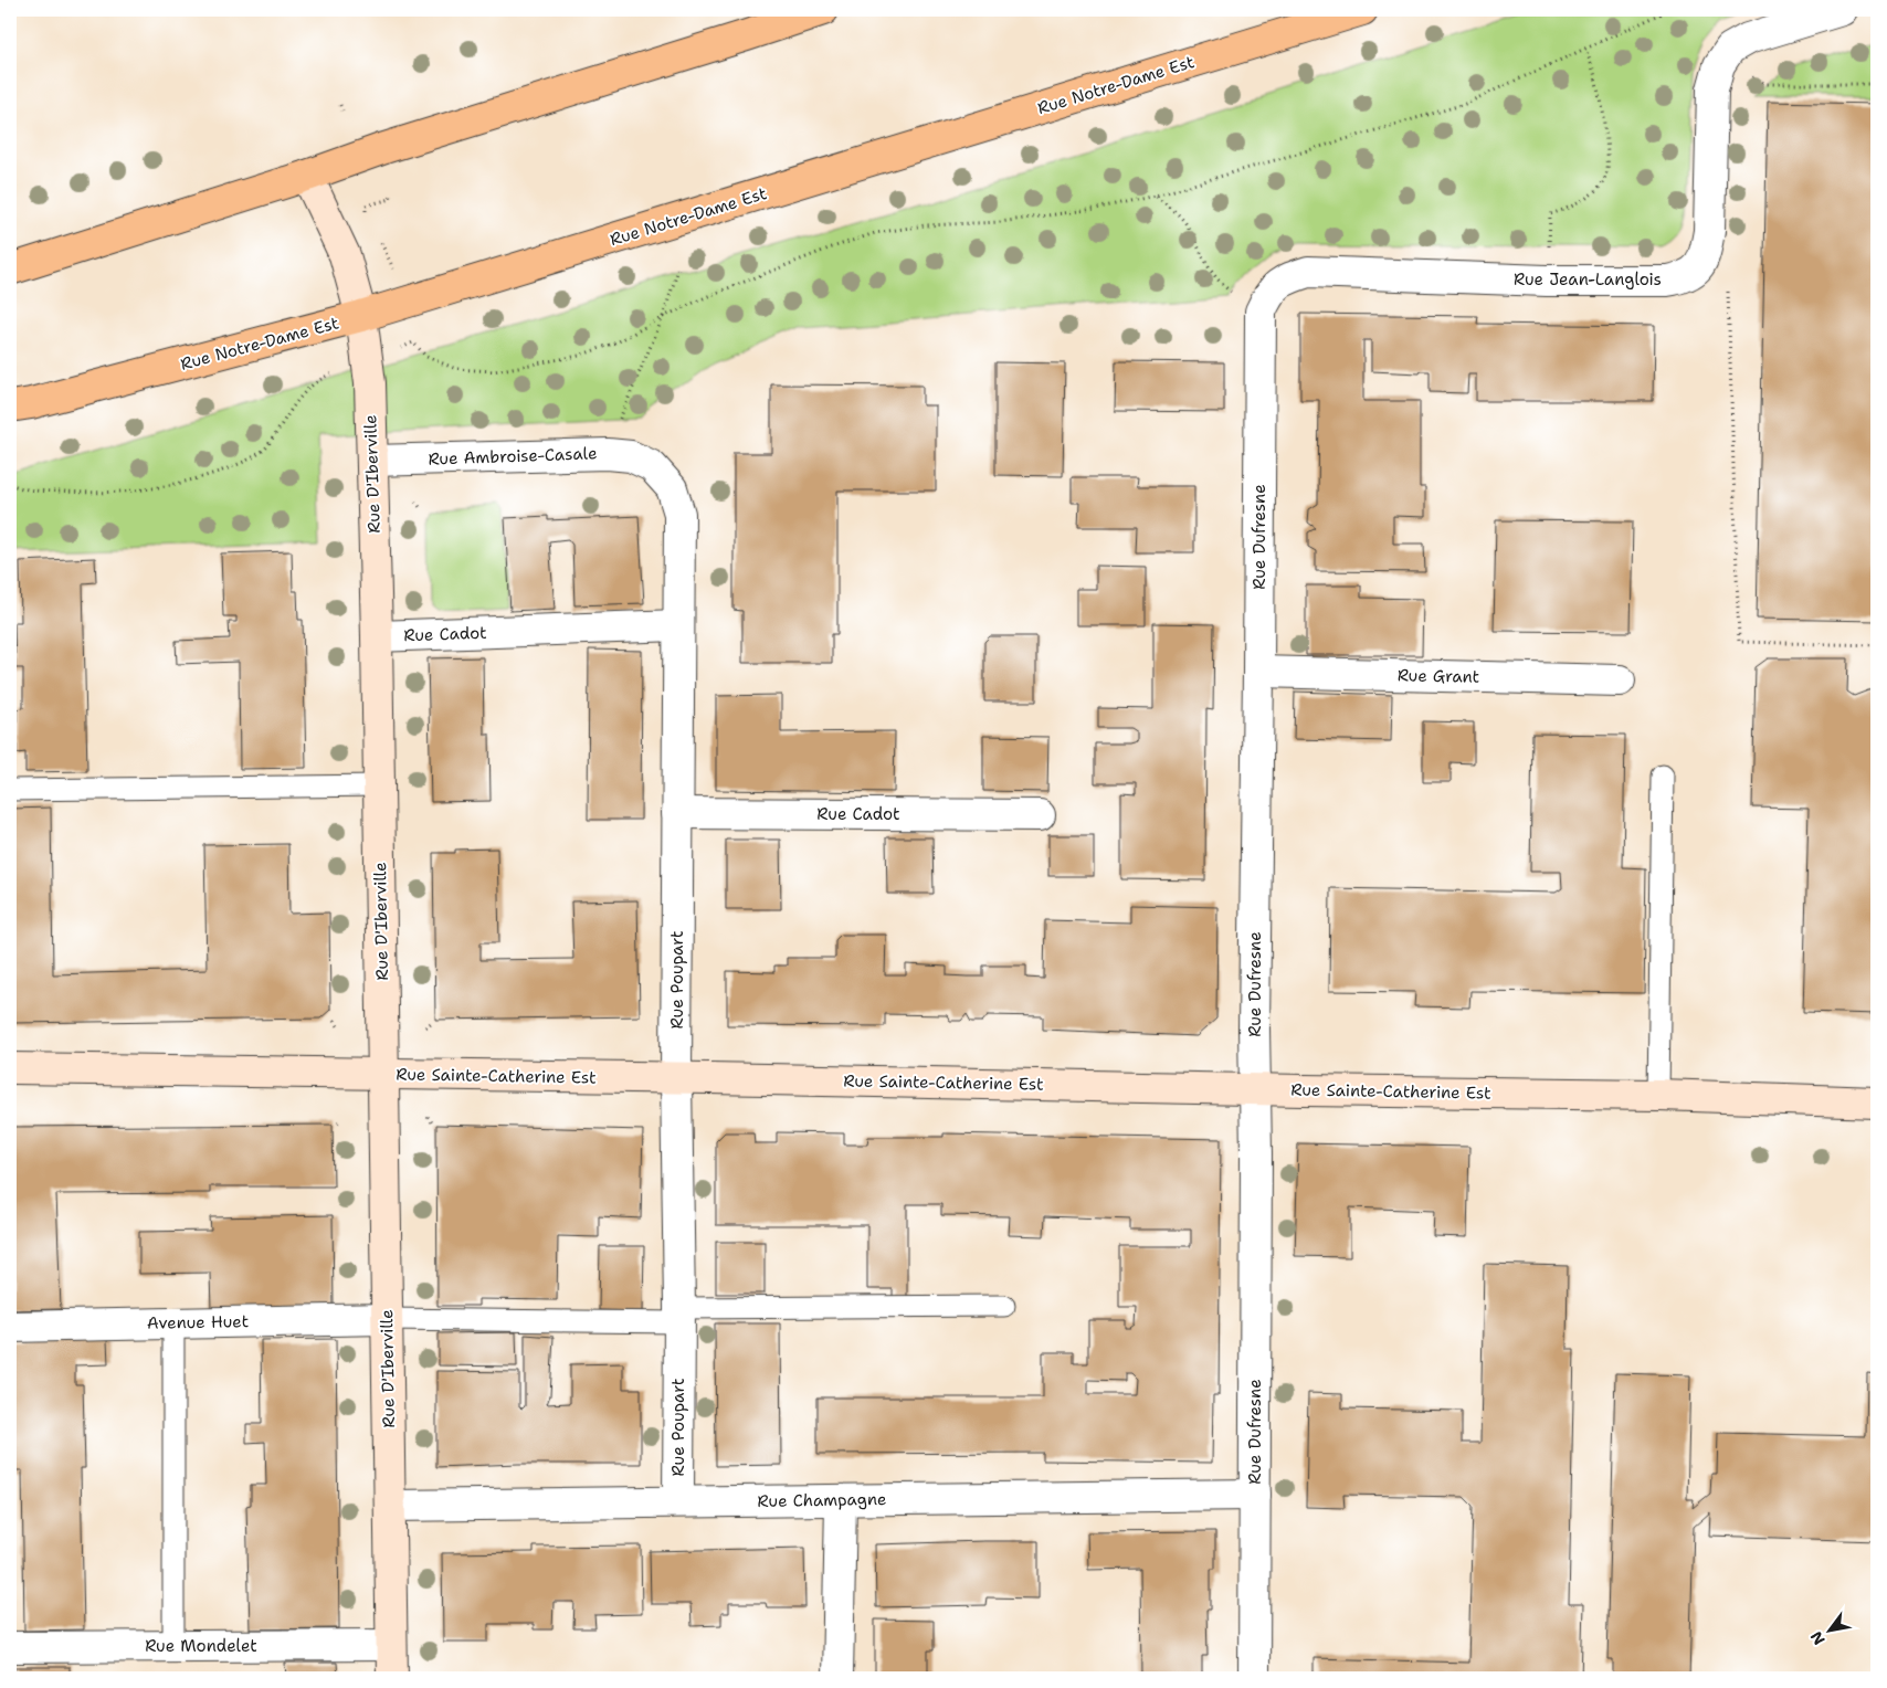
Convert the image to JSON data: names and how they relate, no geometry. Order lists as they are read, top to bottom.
{
  "streets": {
    "main road": ["Rue Notre-Dame Est"],
    "street": [
      "Rue Jean-Langlois",
      "Rue Ambroise-Casale",
      "Rue D'Iberville",
      "Rue Dufresne",
      "Rue Cadot",
      "Rue Grant",
      "Rue Poupart",
      "Rue Sainte-Catherine Est",
      "Avenue Huet",
      "Rue Champagne",
      "Rue Mondelet"
    ]
  },
  "crossings": [
    ["Rue Notre-Dame Est", "Rue D'Iberville"],
    ["Rue Jean-Langlois", "Rue Dufresne"],
    ["Rue Ambroise-Casale", "Rue D'Iberville"],
    ["Rue Ambroise-Casale", "Rue Poupart"],
    ["Rue D'Iberville", "Rue Cadot"],
    ["Rue D'Iberville", "Rue Sainte-Catherine Est"],
    ["Rue D'Iberville", "Avenue Huet"],
    ["Rue D'Iberville", "Rue Champagne"],
    ["Rue D'Iberville", "Rue Mondelet"],
    ["Rue Dufresne", "Rue Grant"],
    ["Rue Dufresne", "Rue Sainte-Catherine Est"],
    ["Rue Dufresne", "Rue Champagne"],
    ["Rue Cadot", "Rue Poupart"],
    ["Rue Poupart", "Rue Sainte-Catherine Est"],
    ["Rue Poupart", "Rue Champagne"]
  ],
  "north": "bottom left"
}
